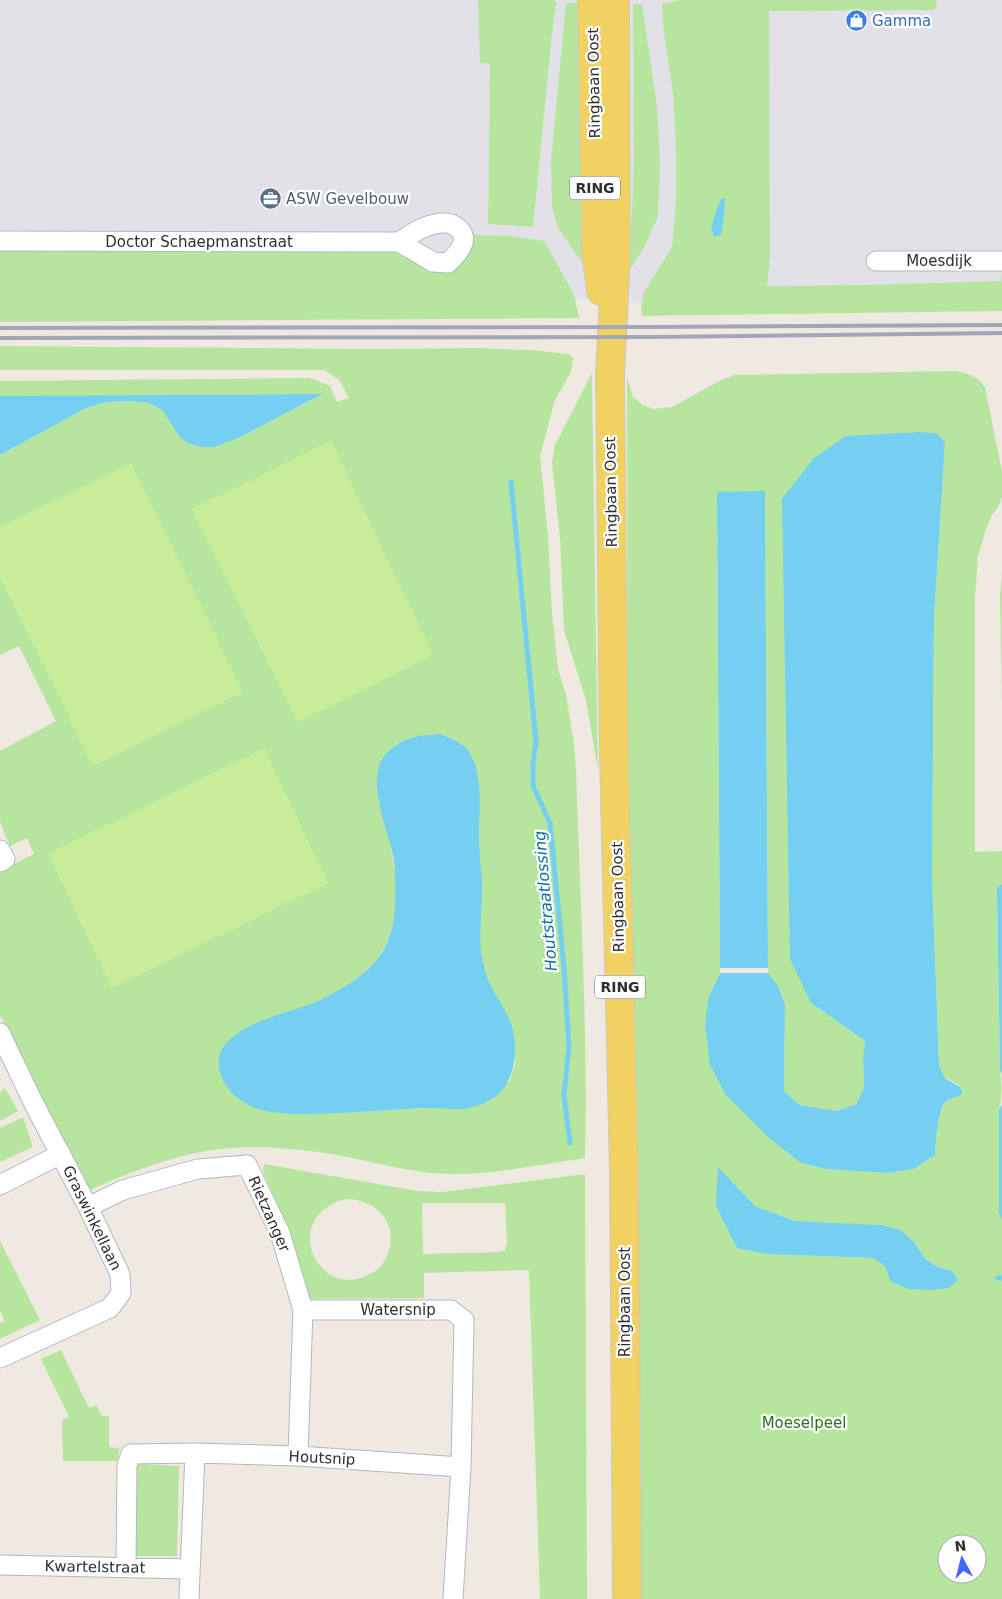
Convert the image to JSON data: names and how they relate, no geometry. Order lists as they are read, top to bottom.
{
  "streets": {
    "main road": ["Ringbaan Oost", "RING"],
    "street": [
      "Doctor Schaepmanstraat",
      "Moesdijk",
      "Rietzanger",
      "Graswinkellaan",
      "Watersnip",
      "Houtsnip",
      "Kwartelstraat"
    ]
  },
  "crossings": [
    ["Rietzanger", "Graswinkellaan"],
    ["Rietzanger", "Watersnip"],
    ["Rietzanger", "Houtsnip"],
    ["Watersnip", "Houtsnip"],
    ["Houtsnip", "Kwartelstraat"]
  ],
  "water": ["Houtstraatlossing"],
  "parks": ["Moeselpeel"],
  "places": {
    "shop": ["Gamma"],
    "office": ["ASW Gevelbouw"]
  },
  "north": "top"
}
